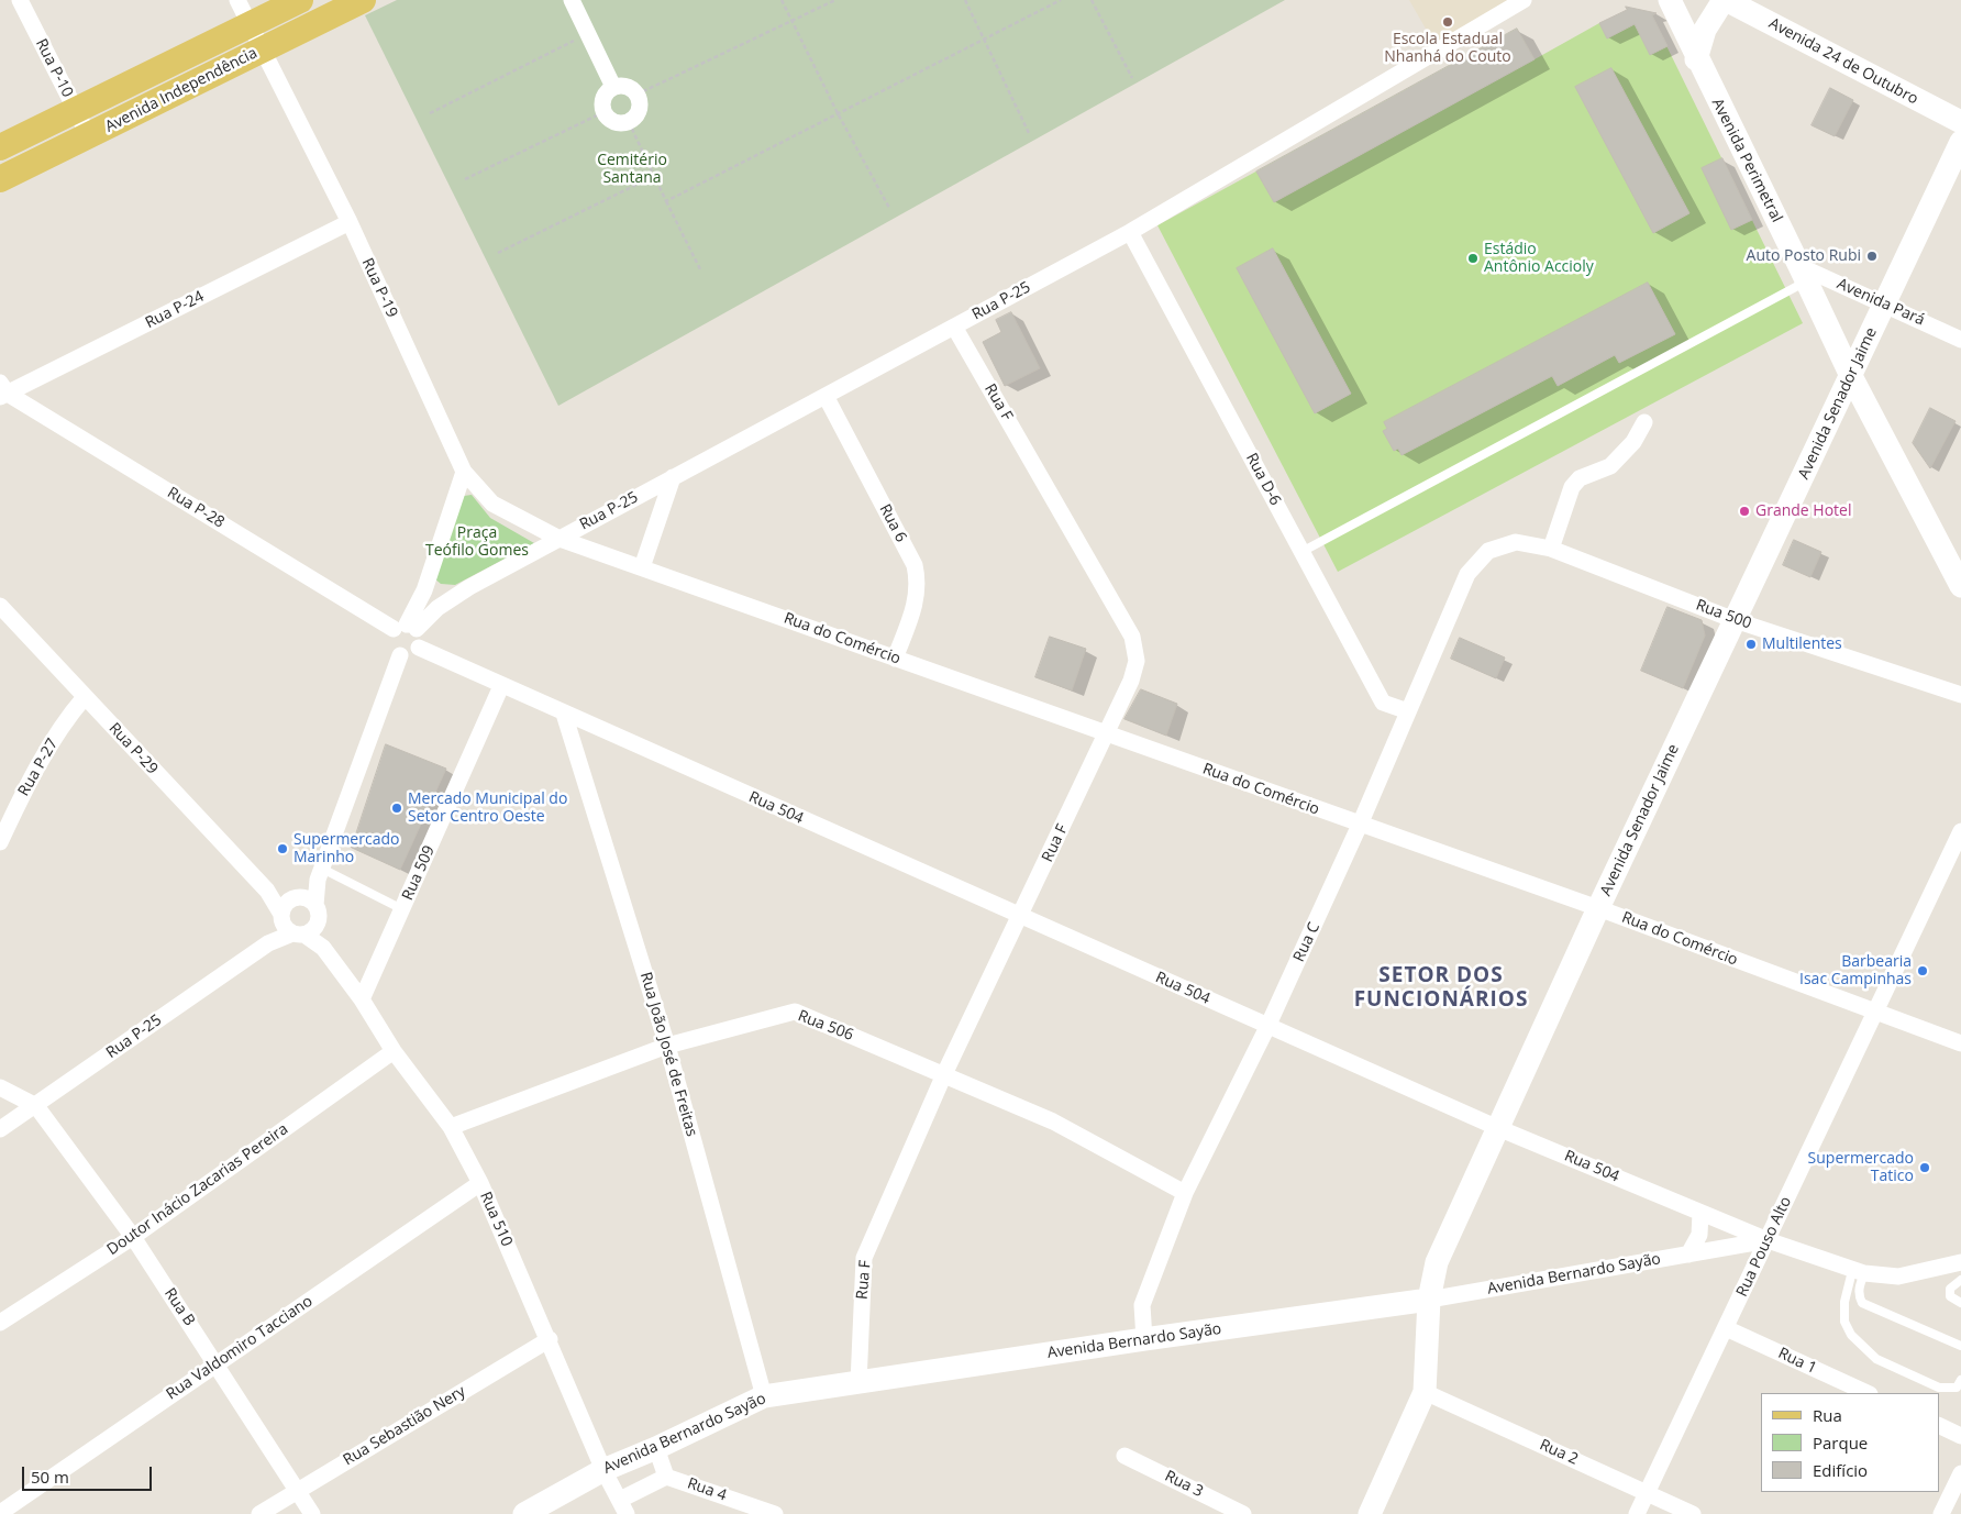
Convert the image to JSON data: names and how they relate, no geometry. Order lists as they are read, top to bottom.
{
  "streets": {
    "main road": ["Avenida Independência"],
    "street": [
      "Avenida 24 de Outubro",
      "Rua P-10",
      "Avenida Perimetral",
      "Rua P-19",
      "Rua P-25",
      "Avenida Pará",
      "Rua P-24",
      "Rua F",
      "Avenida Senador Jaime",
      "Rua D-6",
      "Rua P-28",
      "Rua 6",
      "Rua 500",
      "Rua do Comércio",
      "Rua P-29",
      "Rua P-27",
      "Rua 504",
      "Rua 509",
      "Rua C",
      "Rua 506",
      "Rua João José de Freitas",
      "Doutor Inácio Zacarias Pereira",
      "Rua 510",
      "Rua Pouso Alto",
      "Avenida Bernardo Sayão",
      "Rua B",
      "Rua Valdomiro Tacciano",
      "Rua 1",
      "Rua Sebastião Nery",
      "Rua 2",
      "Rua 3",
      "Rua 4"
    ]
  },
  "crossings": [
    ["Rua P-10", "Avenida Independência"],
    ["Avenida Independência", "Rua P-19"],
    ["Avenida Perimetral", "Avenida Pará"],
    ["Avenida Perimetral", "Avenida Senador Jaime"],
    ["Rua P-19", "Rua P-25"],
    ["Rua P-19", "Rua P-24"],
    ["Rua P-19", "Rua do Comércio"],
    ["Rua P-25", "Rua F"],
    ["Rua P-25", "Rua D-6"],
    ["Rua P-25", "Rua P-28"],
    ["Rua P-25", "Rua 6"],
    ["Rua P-25", "Rua do Comércio"],
    ["Rua P-25", "Rua P-29"],
    ["Rua P-25", "Rua 504"],
    ["Rua P-25", "Rua 510"],
    ["Rua P-25", "Rua B"],
    ["Avenida Pará", "Avenida Senador Jaime"],
    ["Rua P-24", "Rua P-28"],
    ["Rua F", "Rua do Comércio"],
    ["Rua F", "Rua 504"],
    ["Rua F", "Rua 506"],
    ["Rua F", "Avenida Bernardo Sayão"],
    ["Avenida Senador Jaime", "Rua 500"],
    ["Avenida Senador Jaime", "Rua do Comércio"],
    ["Avenida Senador Jaime", "Rua 504"],
    ["Avenida Senador Jaime", "Avenida Bernardo Sayão"],
    ["Avenida Senador Jaime", "Rua 2"],
    ["Rua D-6", "Rua C"],
    ["Rua P-28", "Rua 504"],
    ["Rua 6", "Rua do Comércio"],
    ["Rua 500", "Rua C"],
    ["Rua do Comércio", "Rua C"],
    ["Rua do Comércio", "Rua Pouso Alto"],
    ["Rua P-29", "Rua P-27"],
    ["Rua P-29", "Rua 510"],
    ["Rua 504", "Rua 509"],
    ["Rua 504", "Rua C"],
    ["Rua 504", "Rua João José de Freitas"],
    ["Rua 504", "Rua Pouso Alto"],
    ["Rua 504", "Avenida Bernardo Sayão"],
    ["Rua 509", "Rua 510"],
    ["Rua C", "Rua 506"],
    ["Rua C", "Avenida Bernardo Sayão"],
    ["Rua 506", "Rua João José de Freitas"],
    ["Rua 506", "Rua 510"],
    ["Rua João José de Freitas", "Avenida Bernardo Sayão"],
    ["Doutor Inácio Zacarias Pereira", "Rua 510"],
    ["Doutor Inácio Zacarias Pereira", "Rua B"],
    ["Rua 510", "Avenida Bernardo Sayão"],
    ["Rua 510", "Rua Valdomiro Tacciano"],
    ["Rua 510", "Rua Sebastião Nery"],
    ["Rua Pouso Alto", "Avenida Bernardo Sayão"],
    ["Rua Pouso Alto", "Rua 1"],
    ["Rua Pouso Alto", "Rua 2"],
    ["Rua B", "Rua Valdomiro Tacciano"],
    ["Rua B", "Rua Sebastião Nery"]
  ],
  "districts": ["SETOR DOS FUNCIONÁRIOS"],
  "parks": ["Cemitério Santana", "Praça Teófilo Gomes"],
  "places": [
    "Escola Estadual Nhanhá do Couto",
    "Auto Posto Rubi",
    "Estádio Antônio Accioly",
    "Grande Hotel",
    "Multilentes",
    "Mercado Municipal do Setor Centro Oeste",
    "Supermercado Marinho",
    "Barbearia Isac Campinhas",
    "Supermercado Tatico"
  ],
  "legend": ["Rua", "Parque", "Edifício"],
  "scale_bar": "50 m"
}
